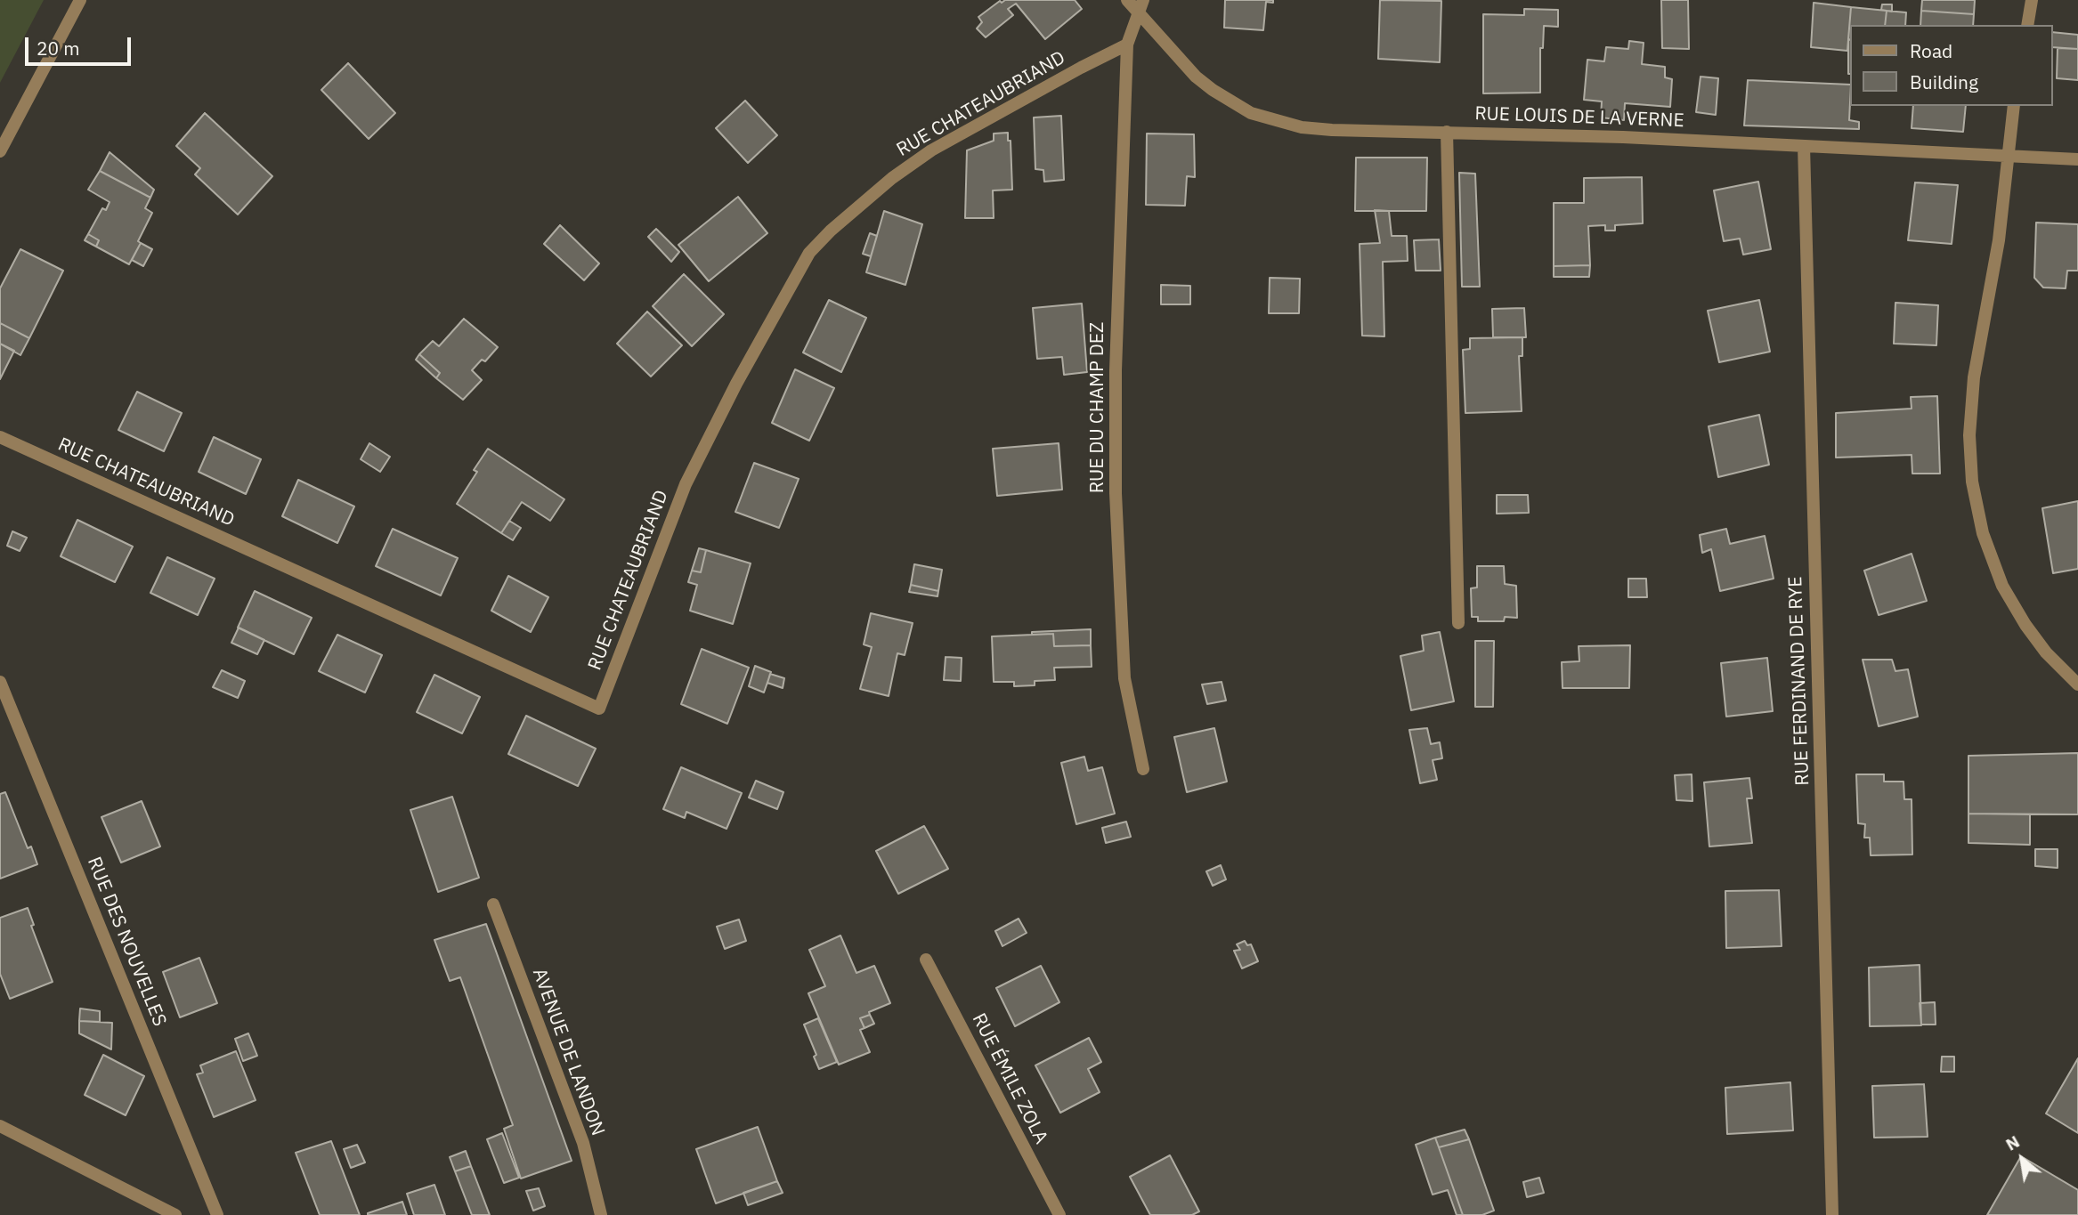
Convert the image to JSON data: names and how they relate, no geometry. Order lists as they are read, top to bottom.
{
  "streets": {
    "street": [
      "RUE CHATEAUBRIAND",
      "RUE LOUIS DE LA VERNE",
      "RUE DU CHAMP DEZ",
      "RUE FERDINAND DE RYE",
      "RUE DES NOUVELLES",
      "AVENUE DE LANDON",
      "RUE ÉMILE ZOLA"
    ]
  },
  "crossings": [
    ["RUE CHATEAUBRIAND", "RUE DU CHAMP DEZ"],
    ["RUE LOUIS DE LA VERNE", "RUE FERDINAND DE RYE"]
  ],
  "legend": ["Road", "Building"],
  "scale_bar": "20 m",
  "north": "top left"
}
